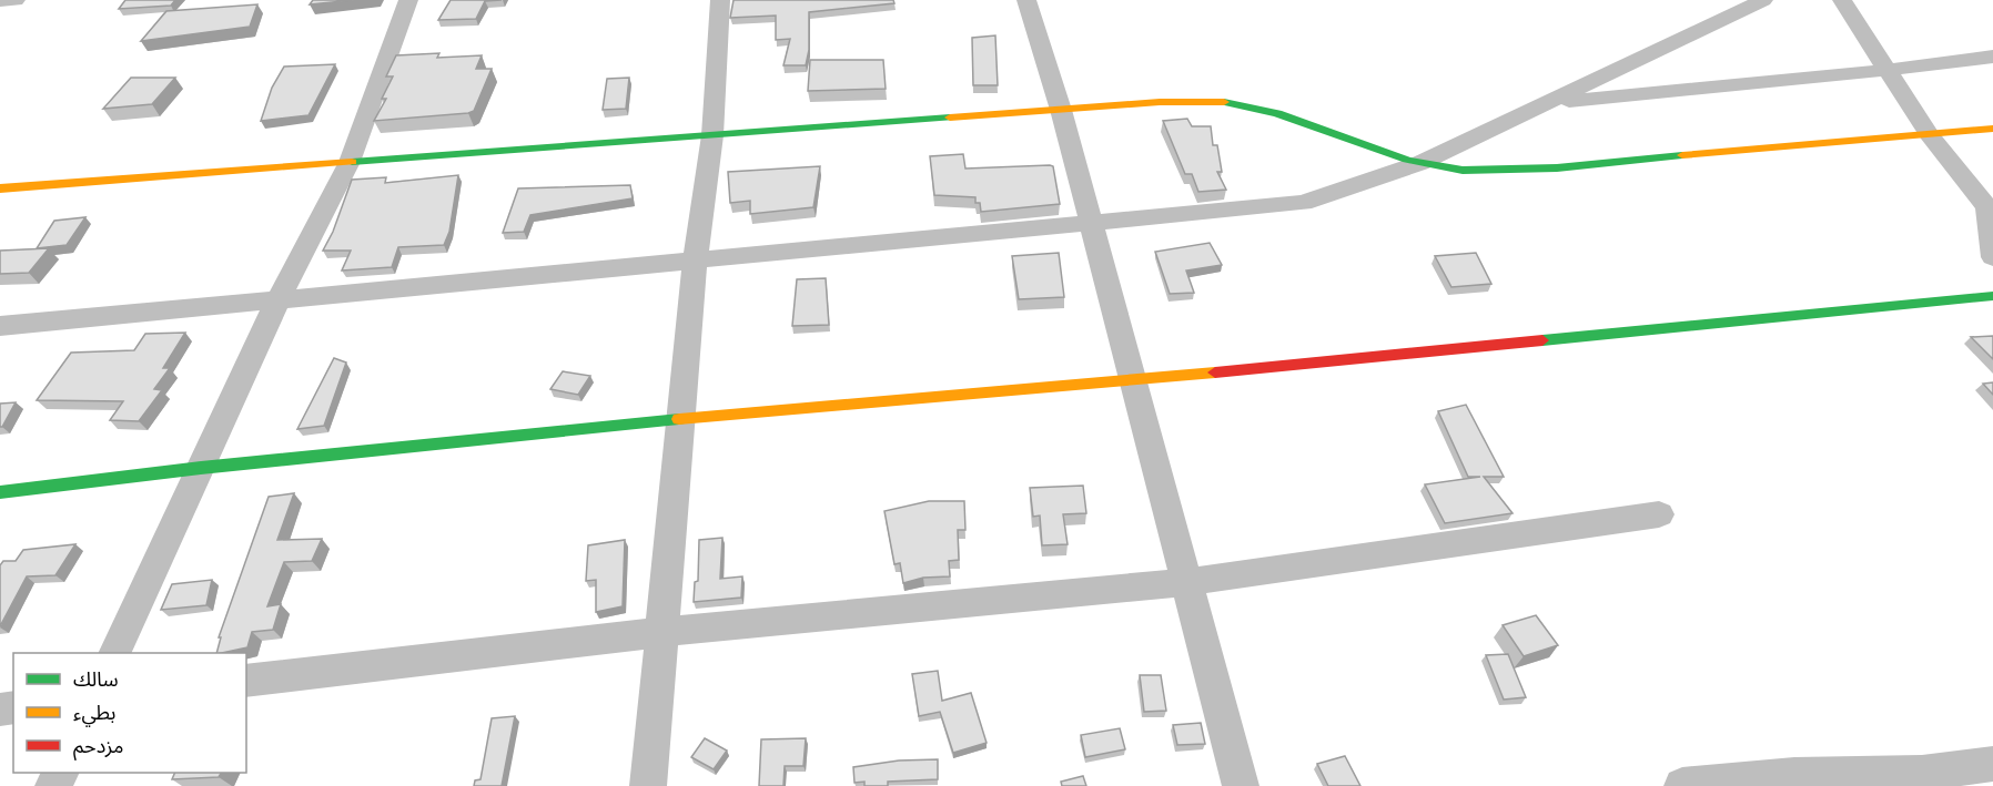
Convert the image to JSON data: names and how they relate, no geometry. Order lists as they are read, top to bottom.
{
  "legend": ["سالك", "بطيء", "مزدحم"]
}
